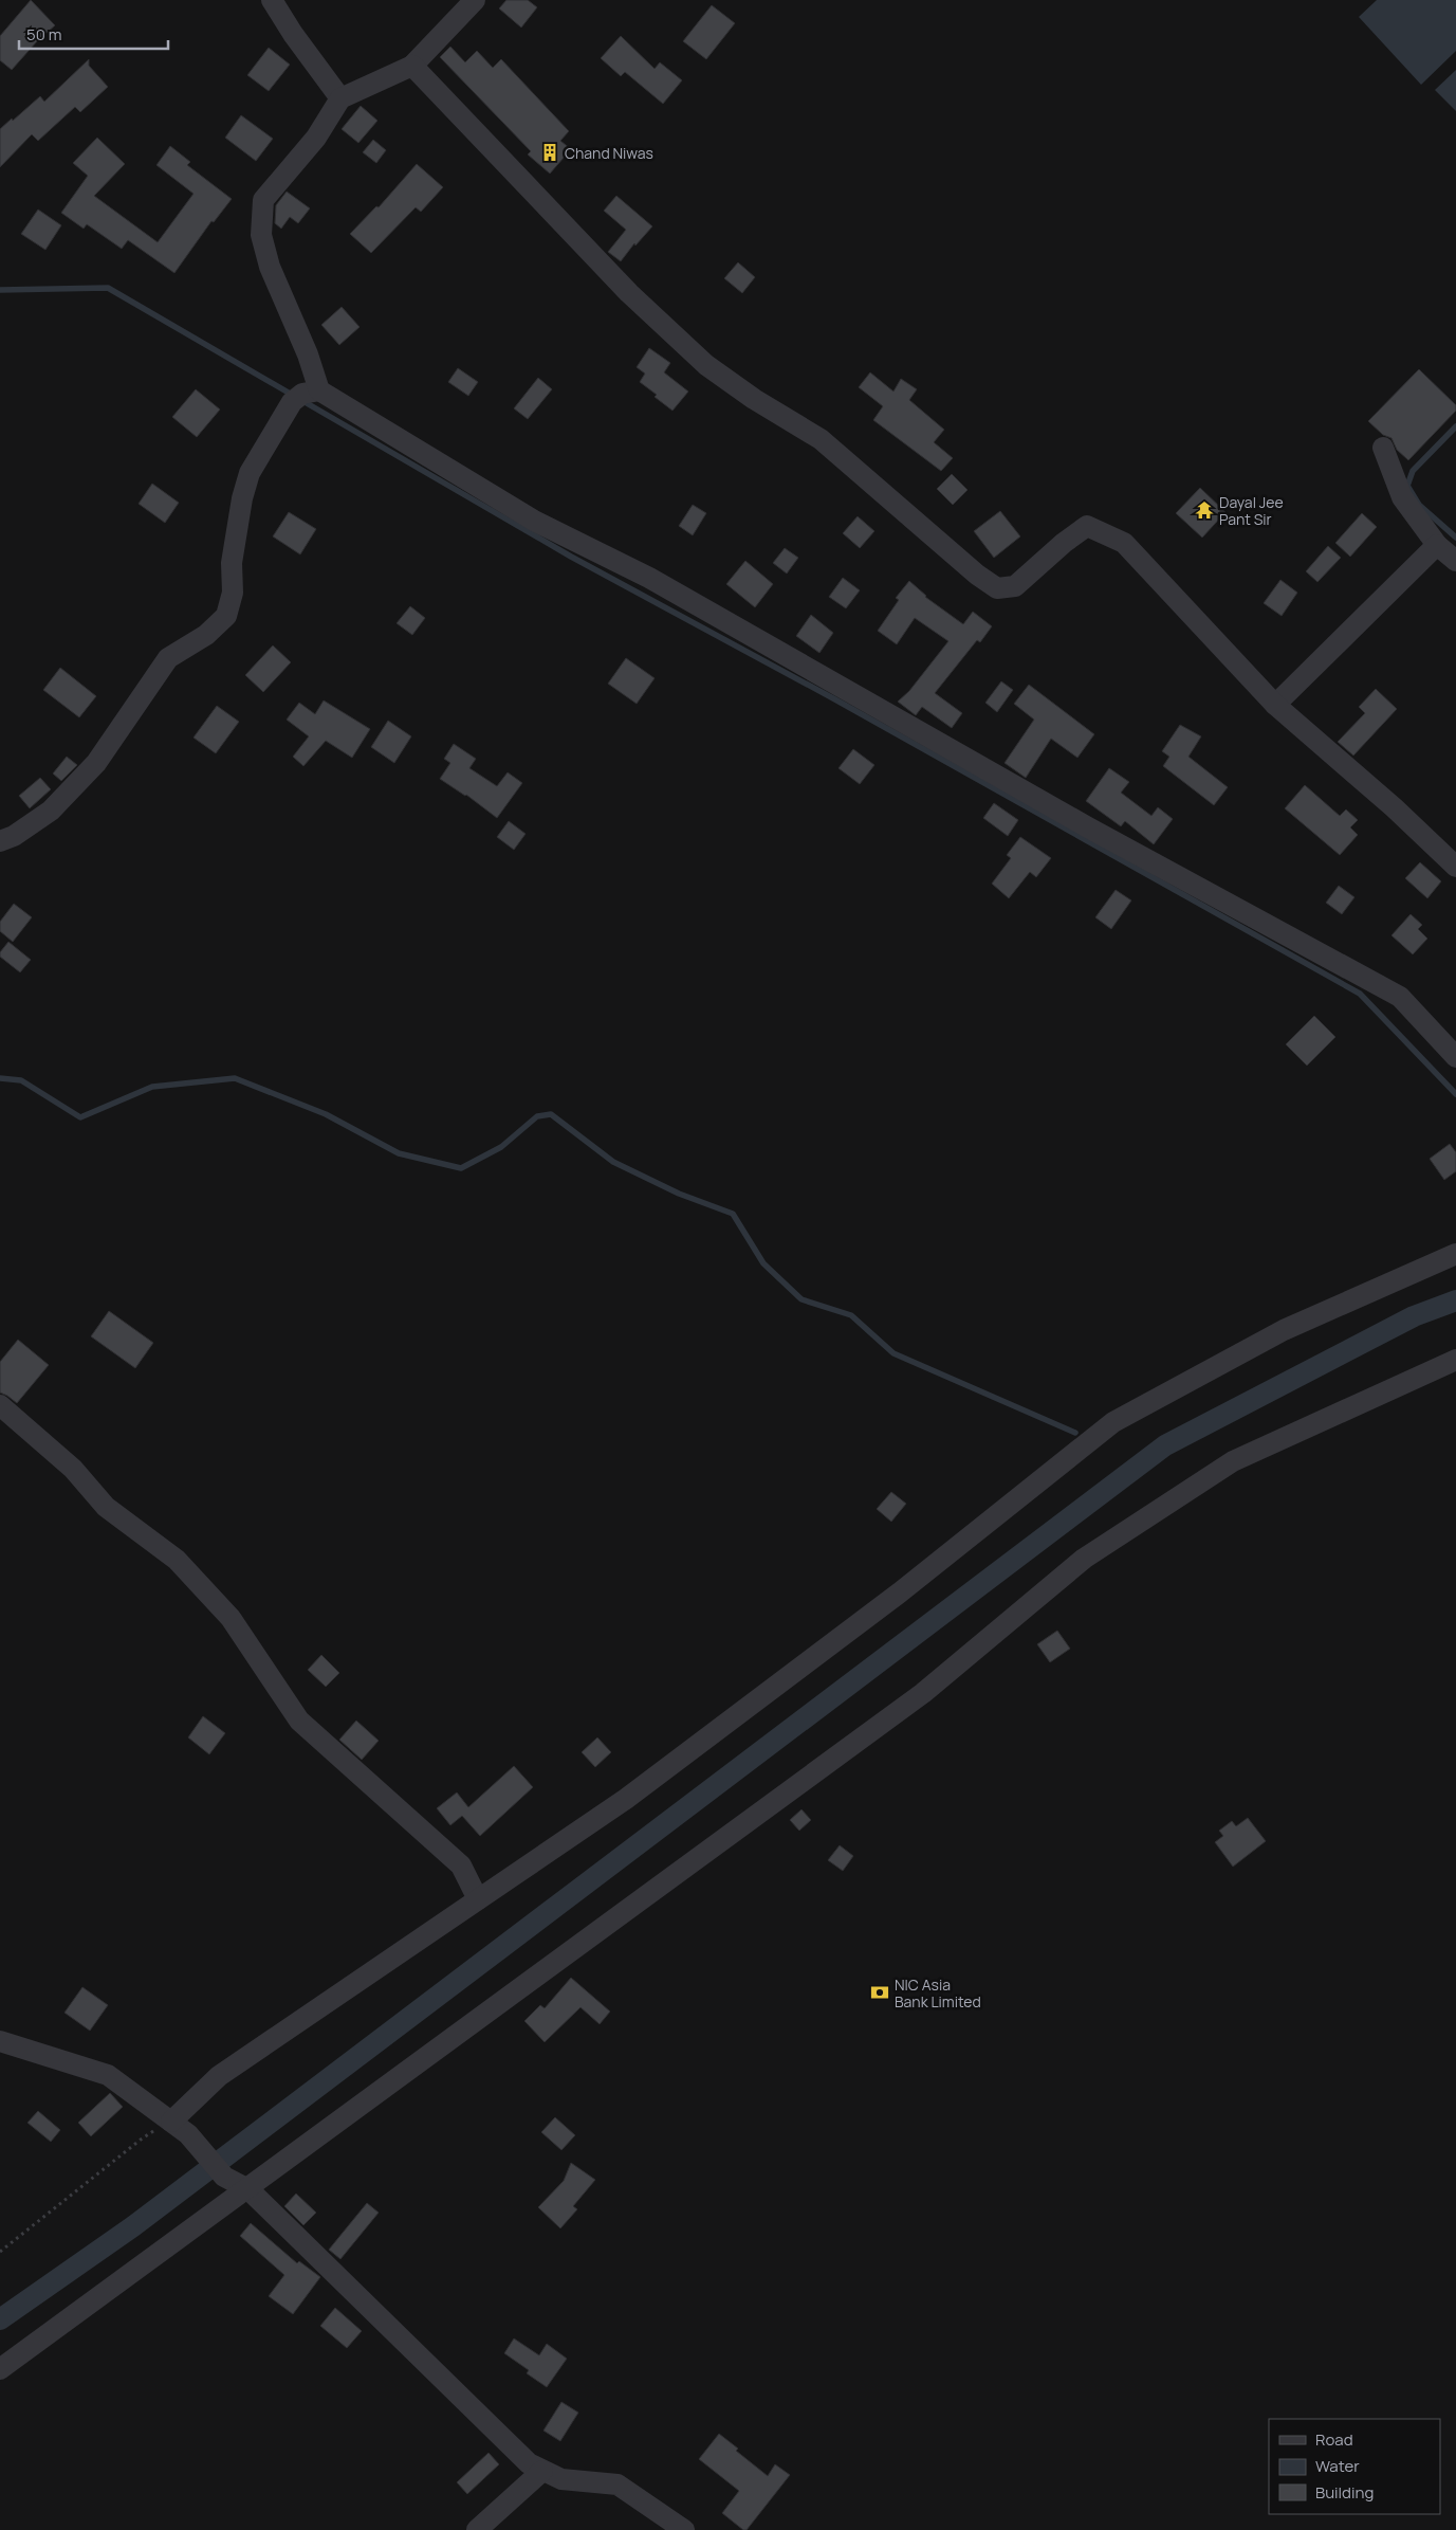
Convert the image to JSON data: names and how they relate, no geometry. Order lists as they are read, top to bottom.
{
  "places": {
    "building": ["Chand Niwas"],
    "temple": ["Dayal Jee Pant Sir"],
    "bank": ["NIC Asia Bank Limited"]
  },
  "legend": ["Road", "Water", "Building"],
  "scale_bar": "50 m"
}
